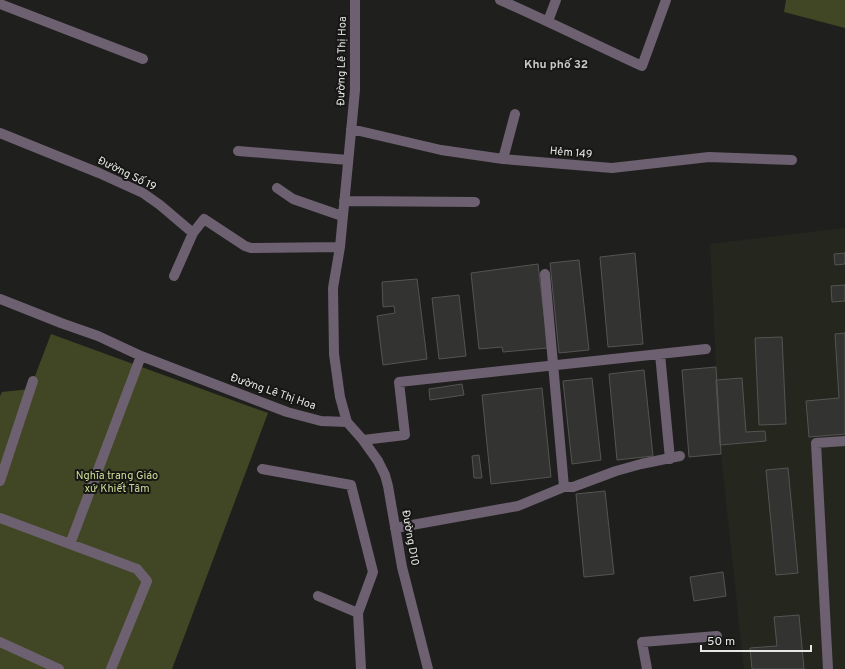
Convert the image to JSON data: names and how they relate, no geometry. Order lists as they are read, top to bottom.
{
  "streets": {
    "street": [
      "Đường Lê Thị Hoa",
      "Hẻm 149",
      "Đường Số 19",
      "Đường D10"
    ]
  },
  "crossings": [
    ["Đường Lê Thị Hoa", "Hẻm 149"],
    ["Đường Lê Thị Hoa", "Đường D10"]
  ],
  "districts": ["Khu phố 32"],
  "parks": ["Nghĩa trang Giáo xứ Khiết Tâm"],
  "scale_bar": "50 m"
}
